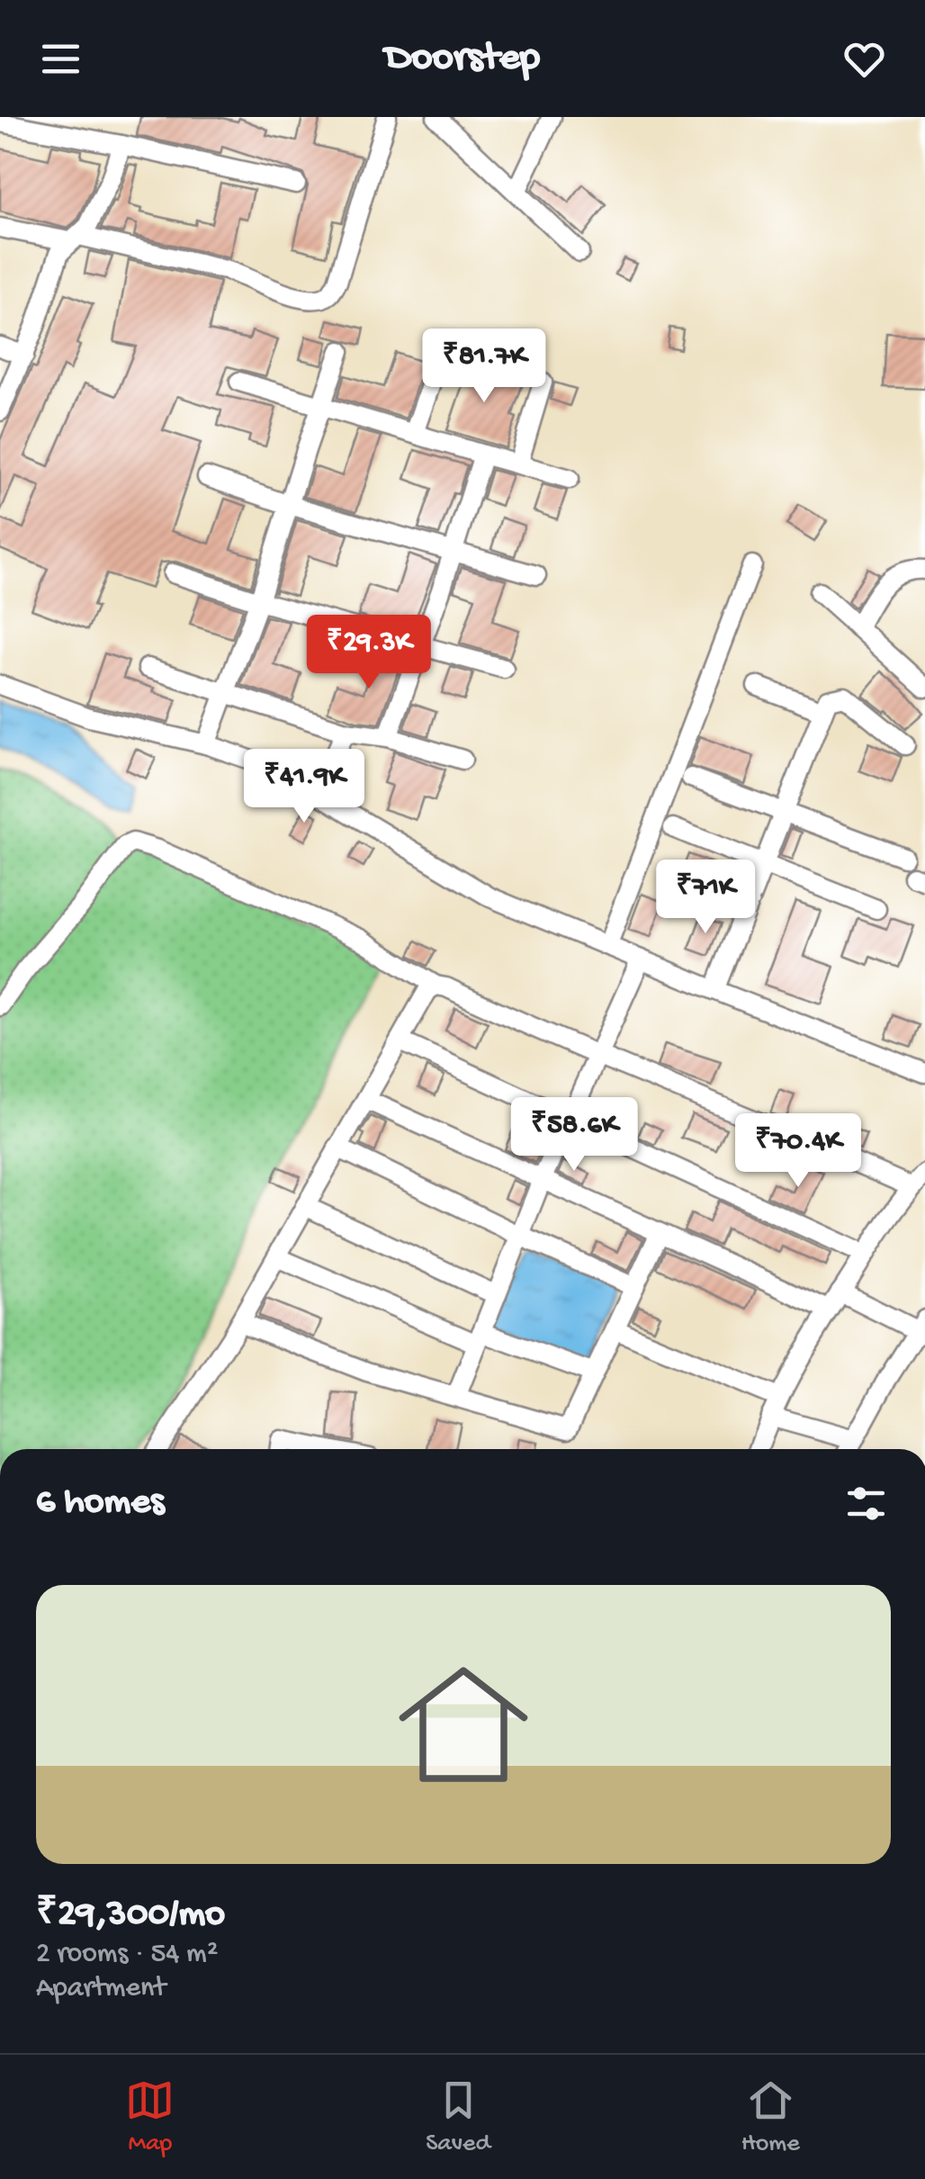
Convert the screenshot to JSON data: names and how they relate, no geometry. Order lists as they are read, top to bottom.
{
  "page": {
    "header": "Doorstep",
    "price": [
      "₹81.7K",
      "₹29.3K",
      "₹41.9K",
      "₹71K",
      "₹58.6K",
      "₹70.4K"
    ],
    "heading": "6 homes",
    "list": [
      {
        "name": "₹29,300/mo",
        "note": "2 rooms · 54 m² · Apartment"
      }
    ],
    "tabs": ["Map", "Saved", "Home"]
  }
}
